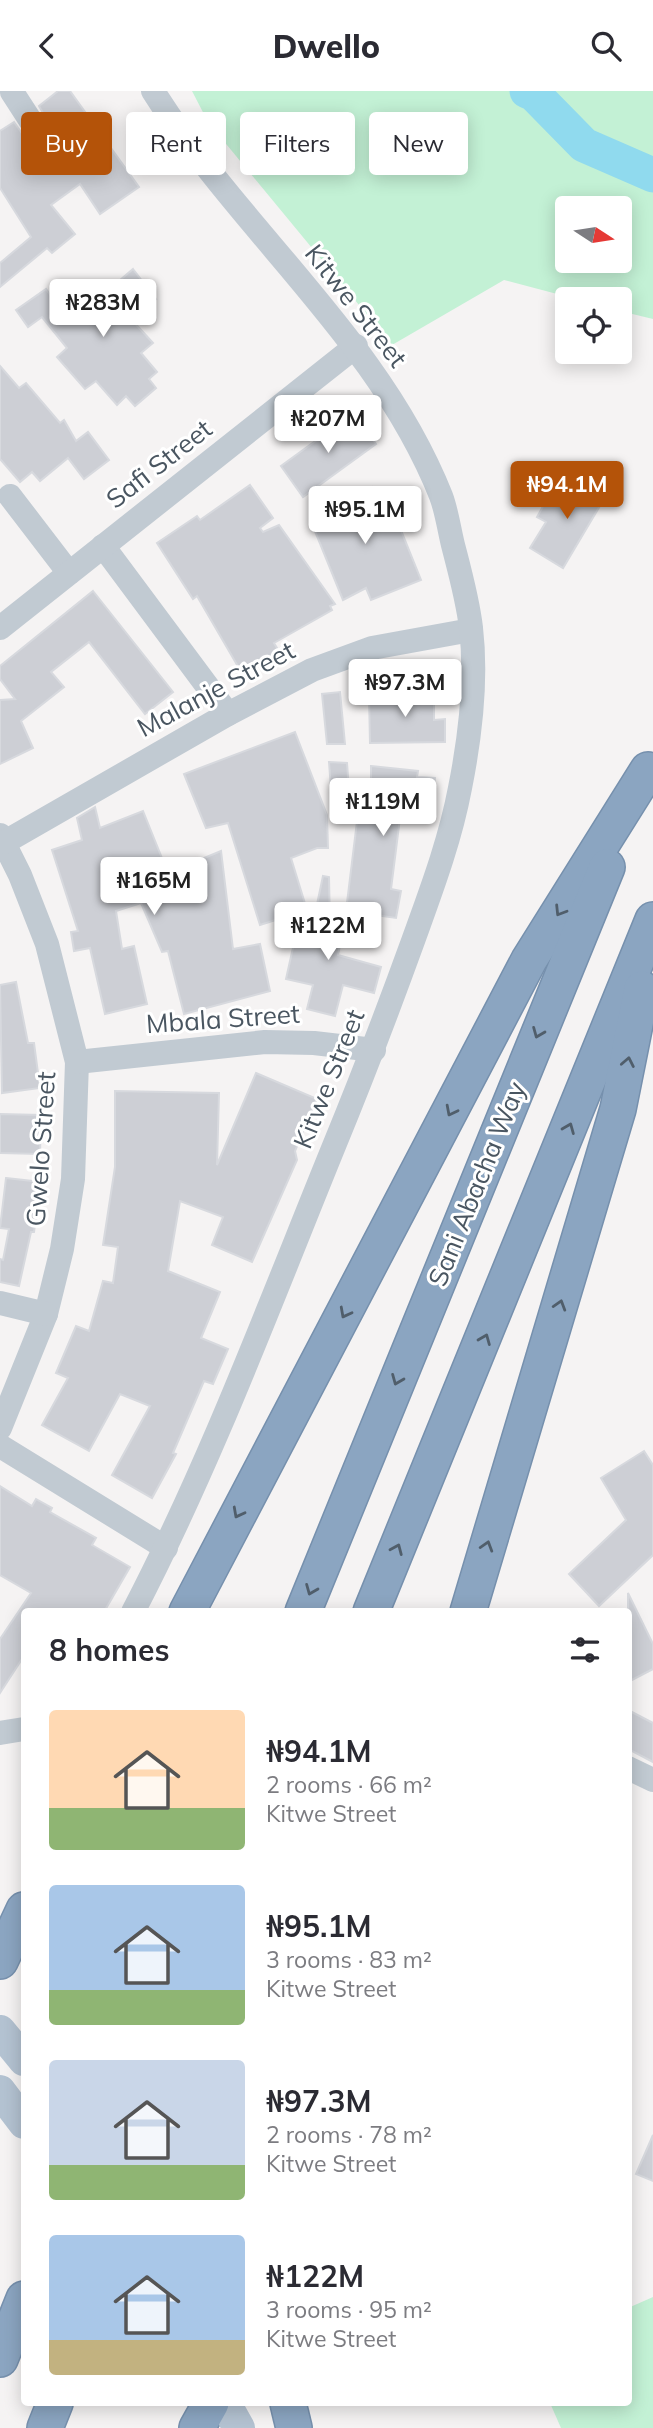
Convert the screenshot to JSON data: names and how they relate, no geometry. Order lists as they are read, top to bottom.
{
  "streets": {
    "highway": ["Sani Abacha Way"],
    "street": [
      "Kitwe Street",
      "Safi Street",
      "Malanje Street",
      "Mbala Street",
      "Gwelo Street"
    ]
  },
  "crossings": [
    ["Kitwe Street", "Safi Street"],
    ["Kitwe Street", "Malanje Street"],
    ["Kitwe Street", "Mbala Street"],
    ["Malanje Street", "Gwelo Street"],
    ["Mbala Street", "Gwelo Street"]
  ],
  "north": "right",
  "page": {
    "header": "Dwello",
    "chip": [
      "Buy",
      "Rent",
      "Filters",
      "New"
    ],
    "price": [
      "₦283M",
      "₦207M",
      "₦94.1M",
      "₦95.1M",
      "₦97.3M",
      "₦119M",
      "₦165M",
      "₦122M"
    ],
    "heading": "8 homes",
    "list": [
      {
        "name": "₦94.1M",
        "note": "2 rooms · 66 m² · Kitwe Street"
      },
      {
        "name": "₦95.1M",
        "note": "3 rooms · 83 m² · Kitwe Street"
      },
      {
        "name": "₦97.3M",
        "note": "2 rooms · 78 m² · Kitwe Street"
      },
      {
        "name": "₦122M",
        "note": "3 rooms · 95 m² · Kitwe Street"
      }
    ]
  }
}
